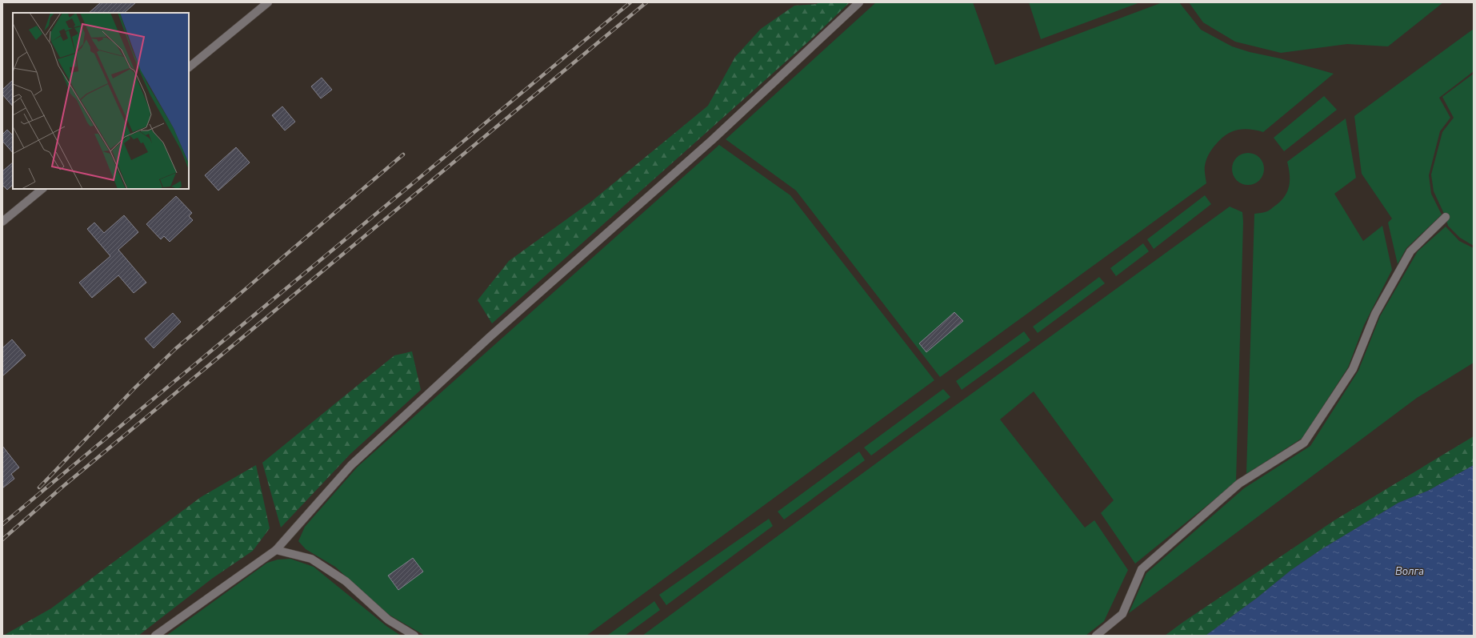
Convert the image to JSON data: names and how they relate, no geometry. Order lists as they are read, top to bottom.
{
  "water": ["Волга"]
}
